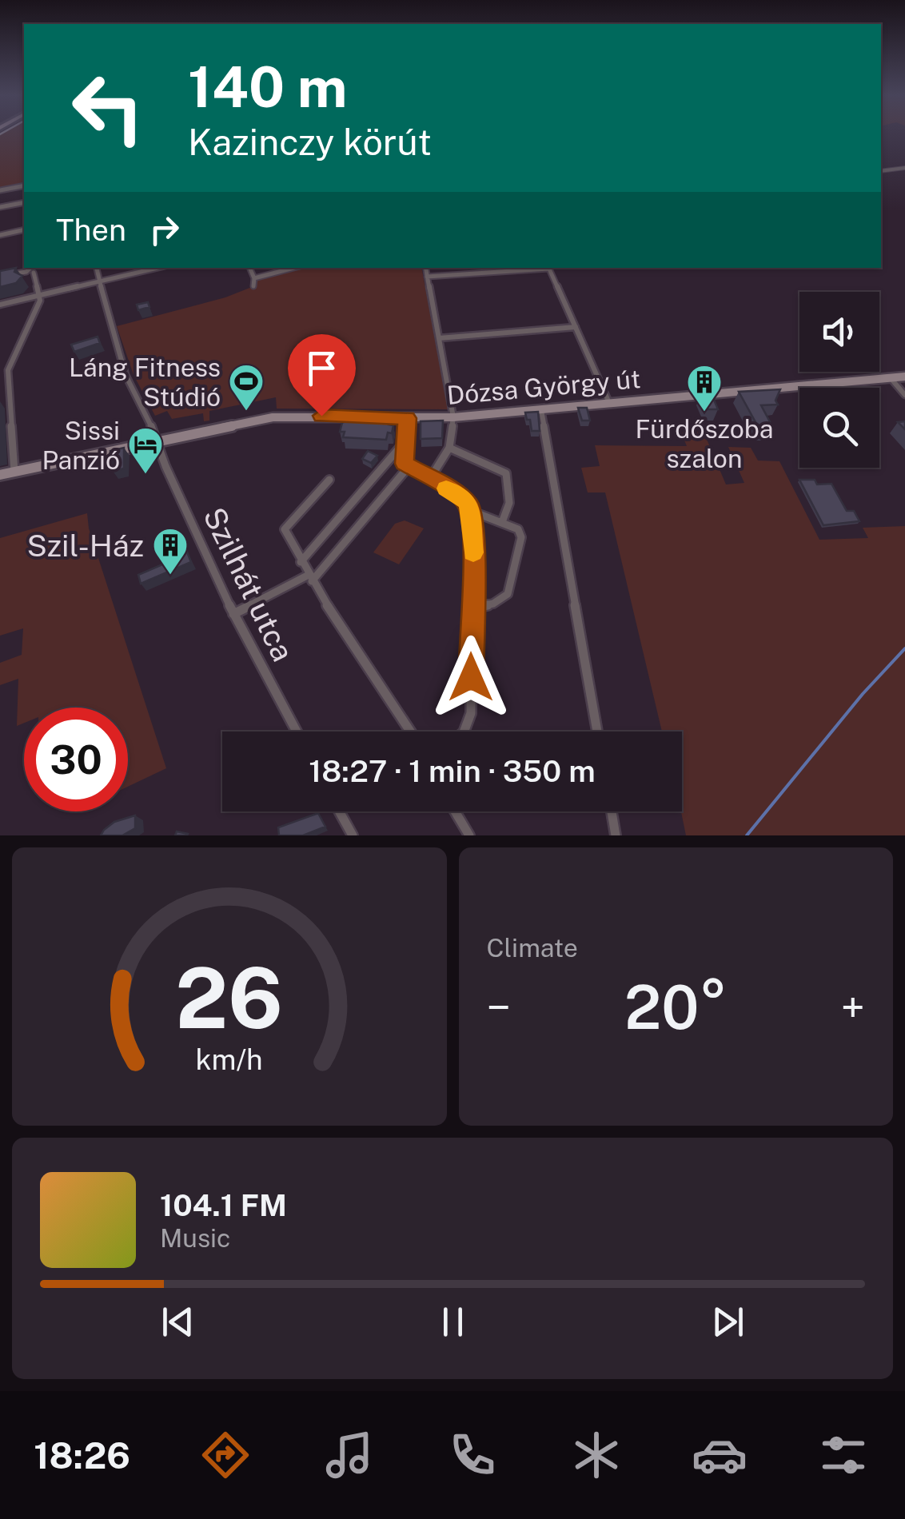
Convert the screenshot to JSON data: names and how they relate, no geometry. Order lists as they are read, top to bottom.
{
  "streets": {
    "main road": ["Dózsa György út"],
    "street": ["Szilhát utca"]
  },
  "crossings": [
    ["Dózsa György út", "Szilhát utca"]
  ],
  "places": {
    "sports": ["Láng Fitness Stúdió"],
    "building": ["Fürdőszoba szalon", "Szil-Ház"],
    "hotel": ["Sissi Panzió"]
  },
  "page": {
    "turn": ["140 m", "Kazinczy körút"],
    "then": "Then",
    "limit": "30",
    "trip": "18:27 · 1 min · 350 m",
    "tile": "Climate",
    "heat": ["−", "20°", "+"],
    "song": ["104.1 FM", "Music"],
    "tabs": "18:26",
    "gauge": ["26", "km/h"]
  }
}
